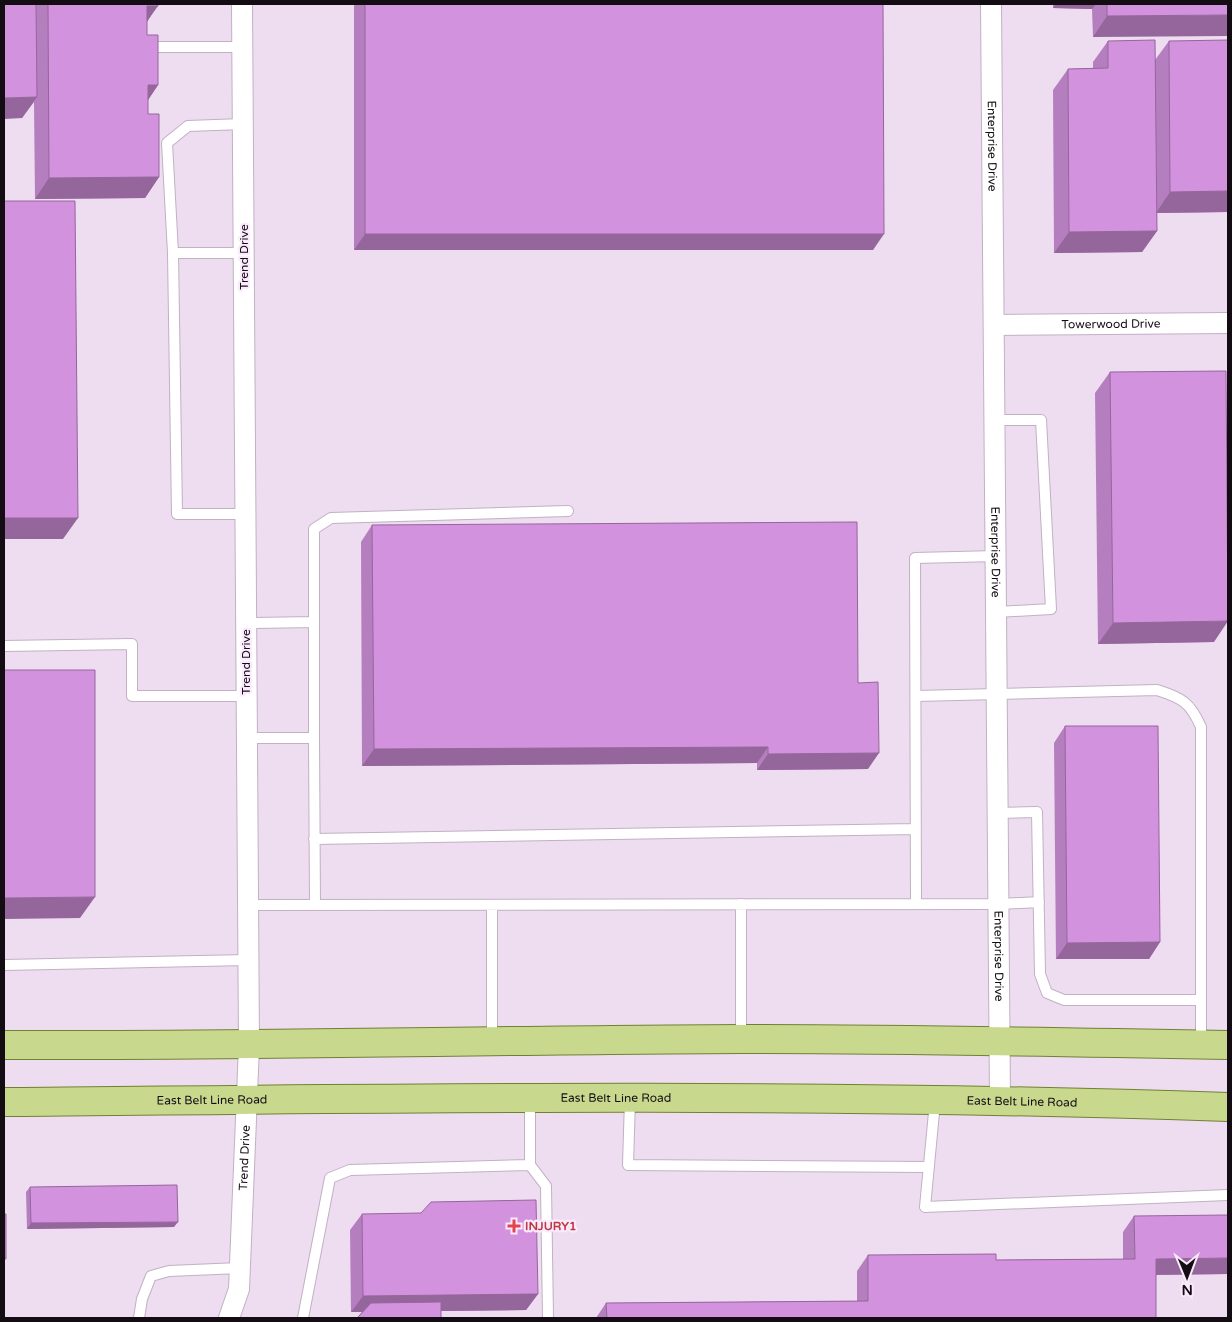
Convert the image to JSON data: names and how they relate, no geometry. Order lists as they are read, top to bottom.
{
  "streets": {
    "main road": ["East Belt Line Road"],
    "street": ["Enterprise Drive", "Trend Drive", "Towerwood Drive"]
  },
  "crossings": [
    ["Enterprise Drive", "Towerwood Drive"],
    ["Enterprise Drive", "East Belt Line Road"],
    ["Trend Drive", "East Belt Line Road"]
  ],
  "places": {
    "health": ["INJURY1"]
  },
  "north": "bottom"
}
